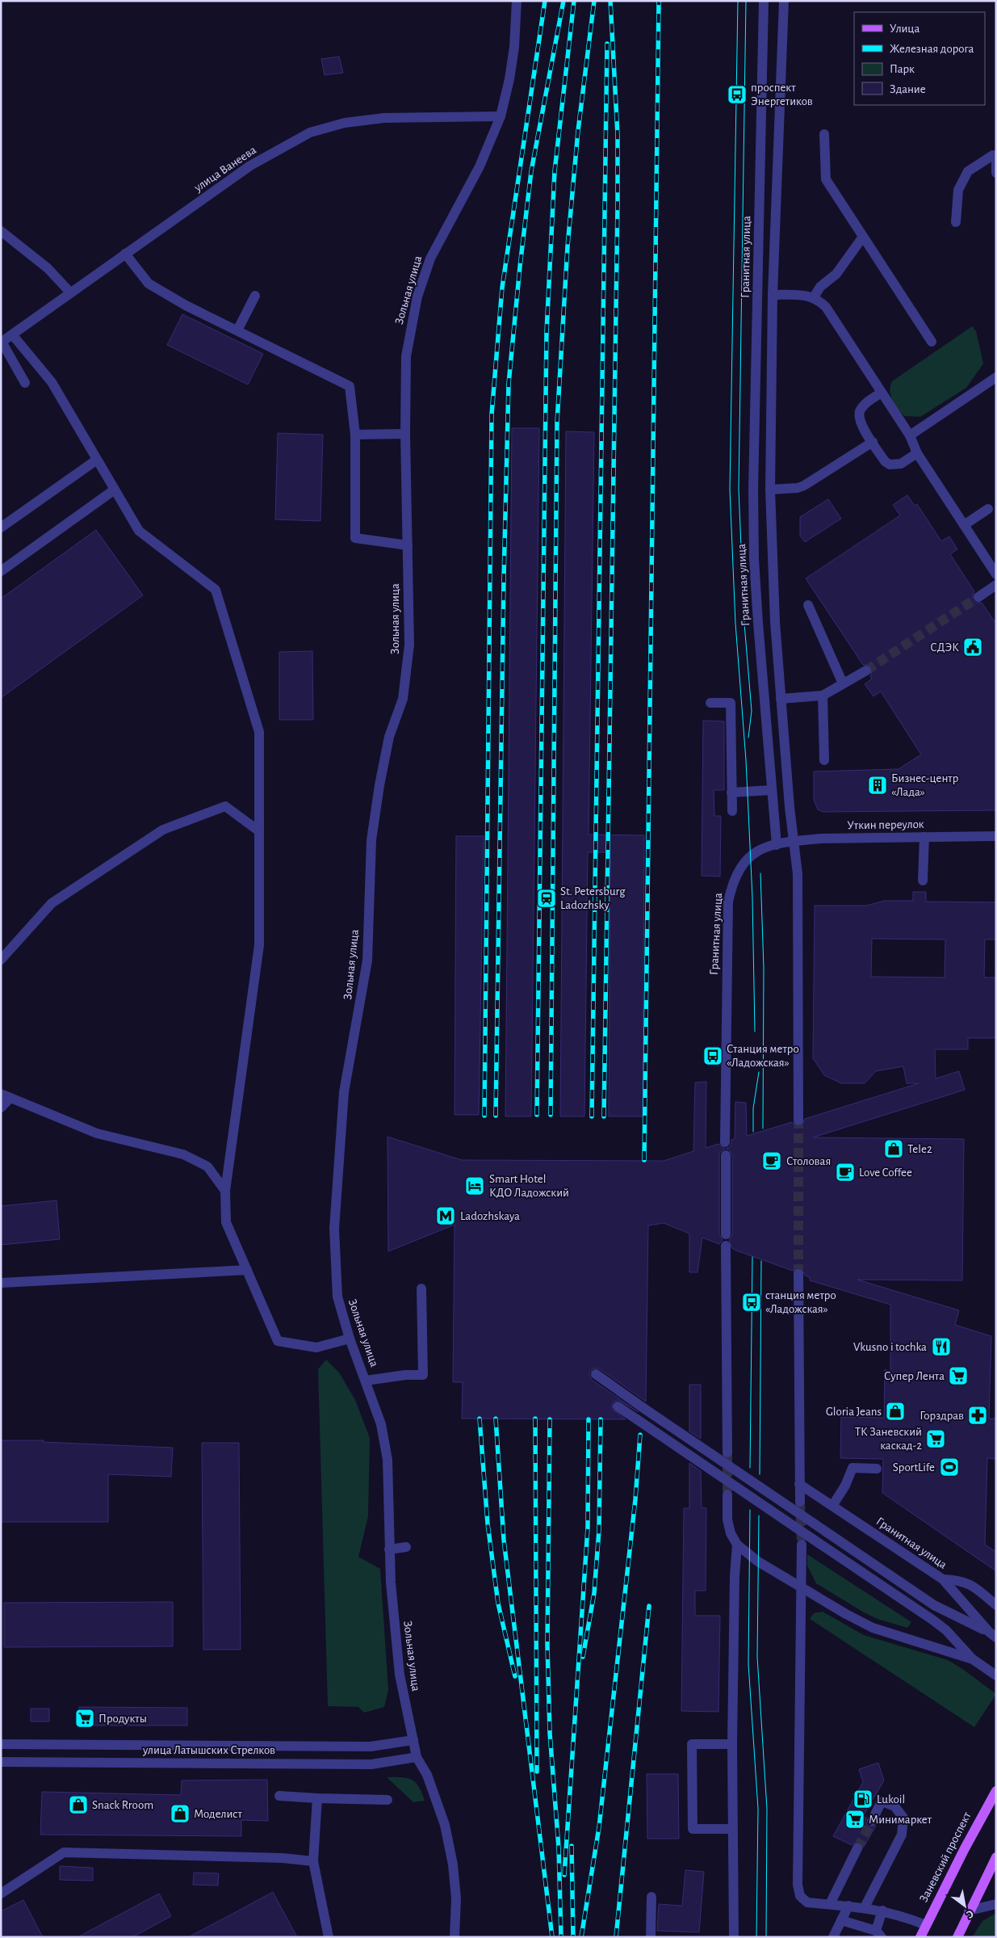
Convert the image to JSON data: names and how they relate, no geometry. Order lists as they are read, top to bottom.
{
  "streets": {
    "main road": ["Заневский проспект"],
    "street": [
      "улица Ванеева",
      "Гранитная улица",
      "Зольная улица",
      "Уткин переулок",
      "улица Латышских Стрелков"
    ]
  },
  "crossings": [
    ["улица Ванеева", "Зольная улица"],
    ["Гранитная улица", "Уткин переулок"],
    ["Зольная улица", "улица Латышских Стрелков"]
  ],
  "places": {
    "bus stop": ["проспект Энергетиков", "Станция метро «Ладожская»", "станция метро «Ладожская»"],
    "public building": ["СДЭК"],
    "building": ["Бизнес-центр «Лада»"],
    "station": ["St. Petersburg Ladozhsky"],
    "shop": [
      "Tele2",
      "Gloria Jeans",
      "Snack Rroom",
      "Моделист"
    ],
    "cafe": ["Столовая", "Love Coffee"],
    "hotel": ["Smart Hotel КДО Ладожский"],
    "metro station": ["Ladozhskaya"],
    "restaurant": ["Vkusno i tochka"],
    "supermarket": [
      "Супер Лента",
      "ТК Заневский каскад-2",
      "Продукты",
      "Минимаркет"
    ],
    "pharmacy": ["Горздрав"],
    "sports": ["SportLife"],
    "fuel station": ["Lukoil"]
  },
  "legend": [
    "Улица",
    "Железная дорога",
    "Парк",
    "Здание"
  ],
  "north": "bottom right"
}
